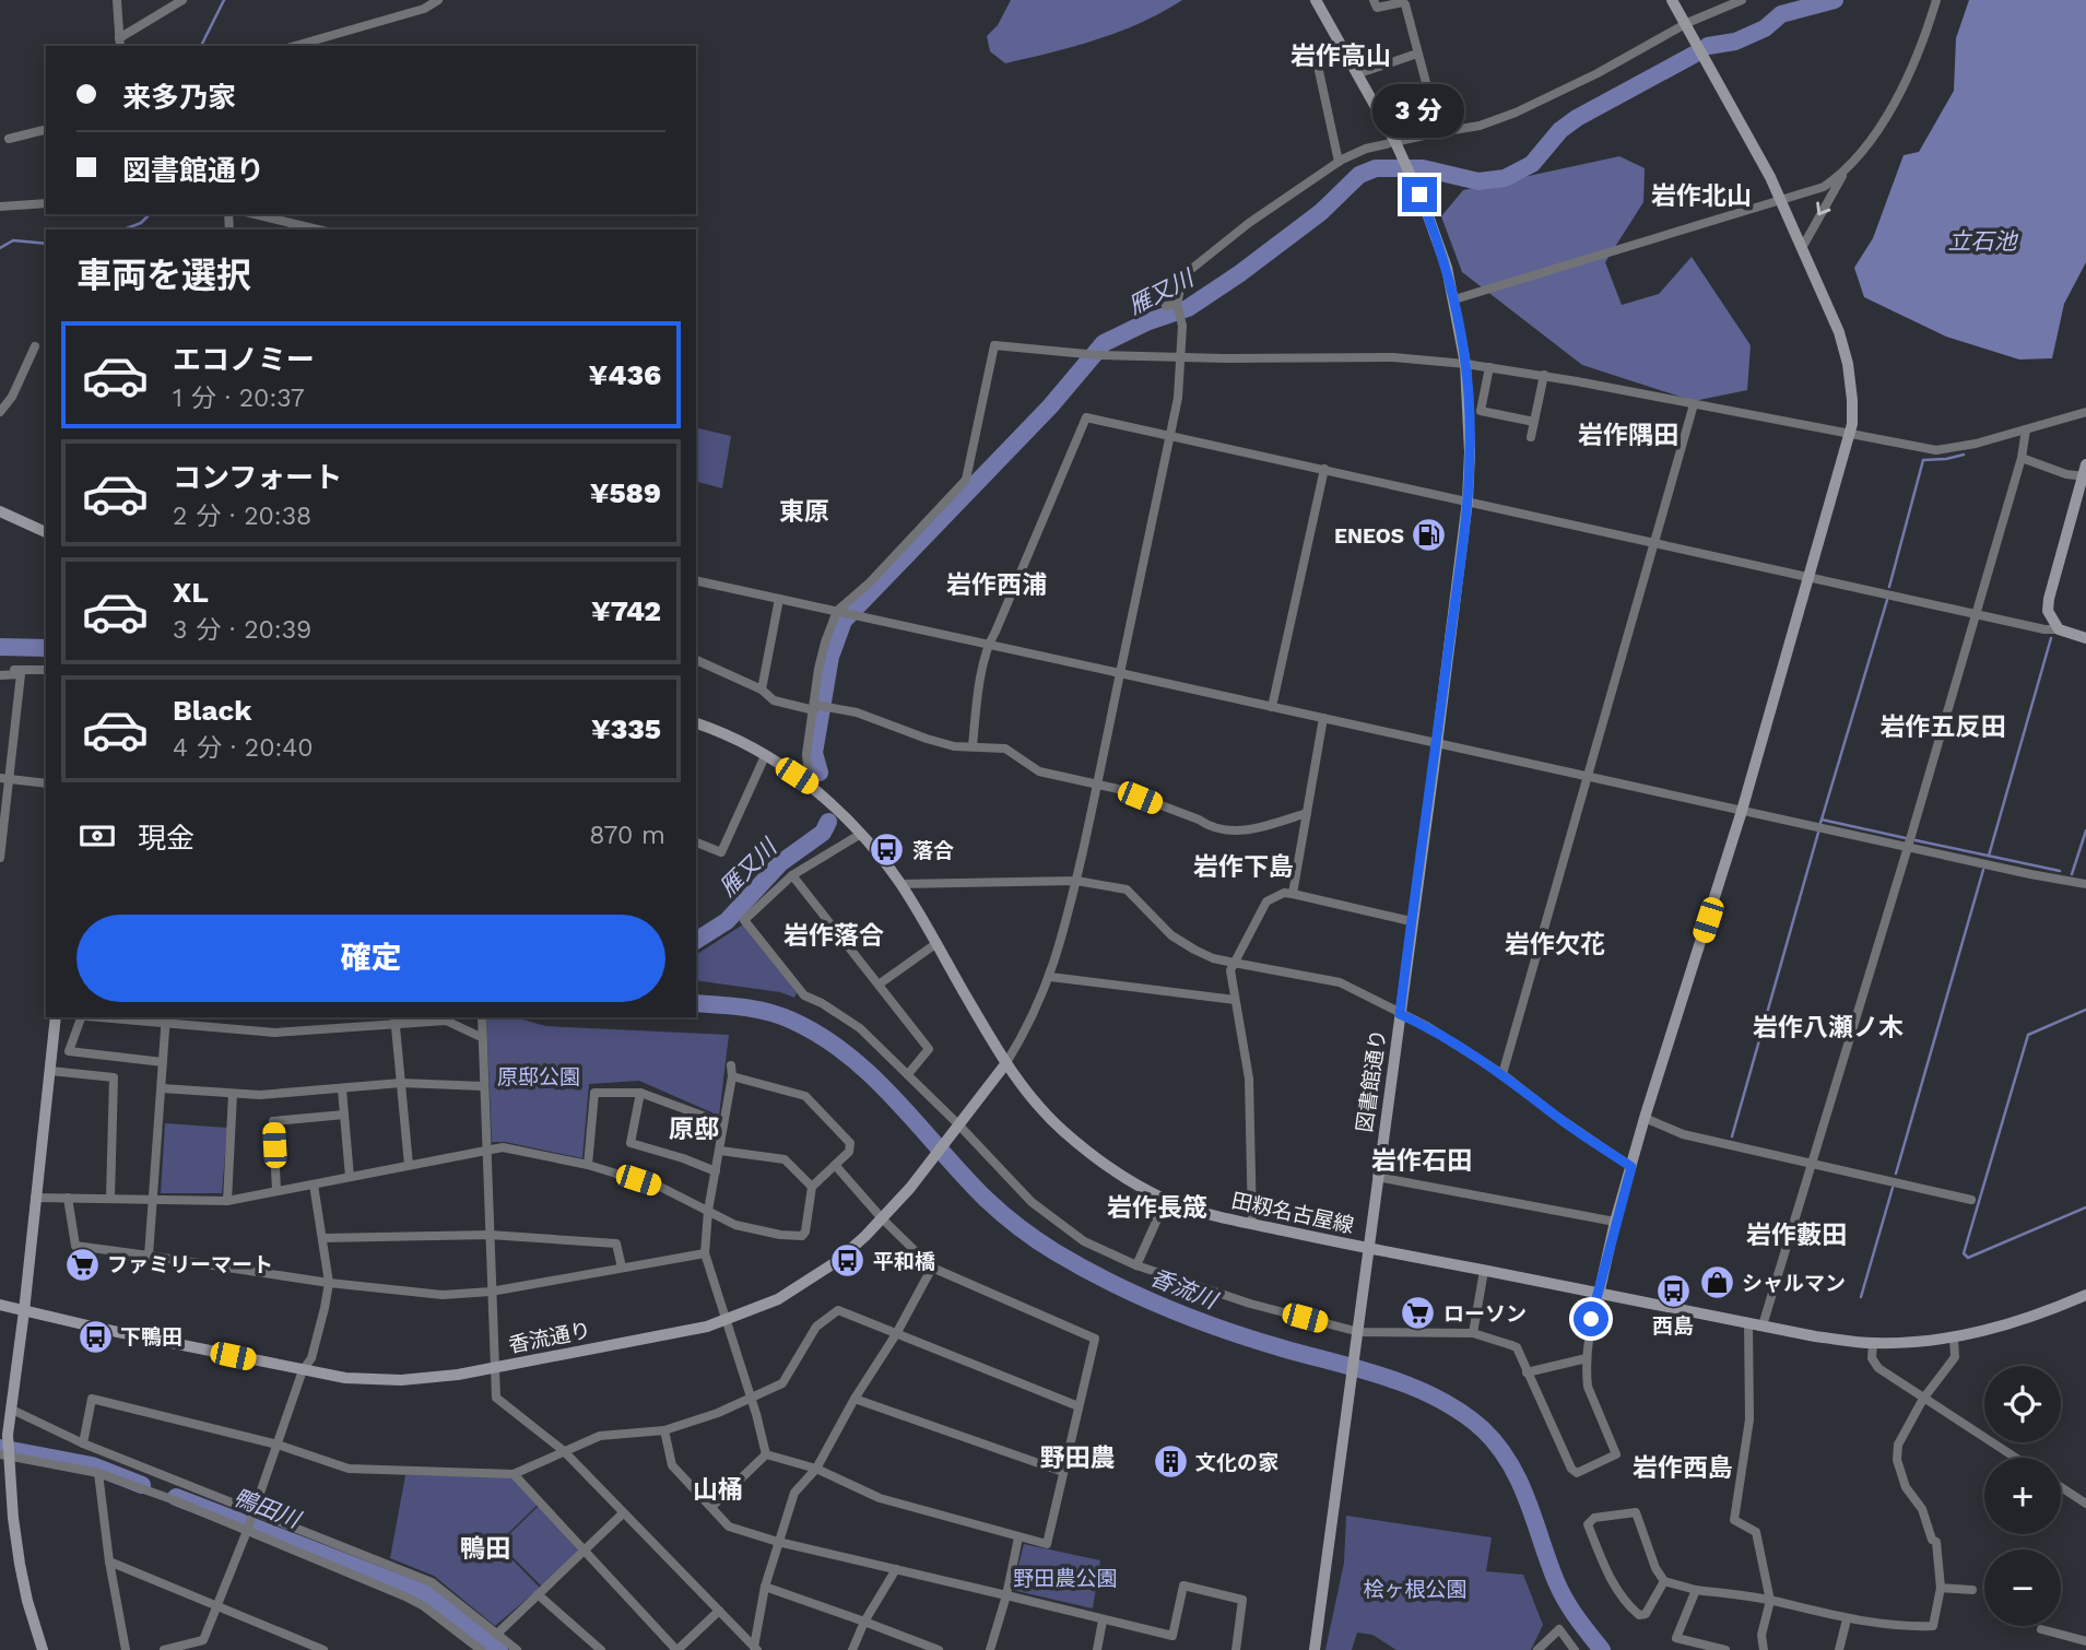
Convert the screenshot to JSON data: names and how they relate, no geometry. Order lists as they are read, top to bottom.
{
  "streets": {
    "street": ["図書館通り", "田籾名古屋線", "香流通り"]
  },
  "crossings": [
    ["図書館通り", "田籾名古屋線"],
    ["田籾名古屋線", "香流通り"]
  ],
  "districts": [
    "岩作高山",
    "岩作北山",
    "岩作隅田",
    "東原",
    "岩作西浦",
    "岩作五反田",
    "岩作下島",
    "岩作落合",
    "岩作欠花",
    "岩作八瀬ノ木",
    "原邸",
    "岩作石田",
    "岩作長筬",
    "岩作藪田",
    "野田農",
    "岩作西島",
    "山桶",
    "鴨田"
  ],
  "water": [
    "立石池",
    "雁又川",
    "香流川",
    "鴨田川"
  ],
  "parks": ["原邸公園", "野田農公園", "桧ヶ根公園"],
  "places": {
    "fuel station": ["ENEOS"],
    "bus stop": [
      "落合",
      "平和橋",
      "西島",
      "下鴨田"
    ],
    "supermarket": ["ファミリーマート", "ローソン"],
    "shop": ["シャルマン"],
    "building": ["文化の家"]
  },
  "page": {
    "banner": ["来多乃家", "図書館通り"],
    "bubble": "3 分",
    "heading": "車両を選択",
    "list": [
      {
        "name": "エコノミー",
        "note": "1 分 · 20:37",
        "value": "¥436"
      },
      {
        "name": "コンフォート",
        "note": "2 分 · 20:38",
        "value": "¥589"
      },
      {
        "name": "XL",
        "note": "3 分 · 20:39",
        "value": "¥742"
      },
      {
        "name": "Black",
        "note": "4 分 · 20:40",
        "value": "¥335"
      }
    ],
    "pay": ["現金", "870 m"],
    "buttons": "確定",
    "map_buttons": ["+", "−"]
  }
}
